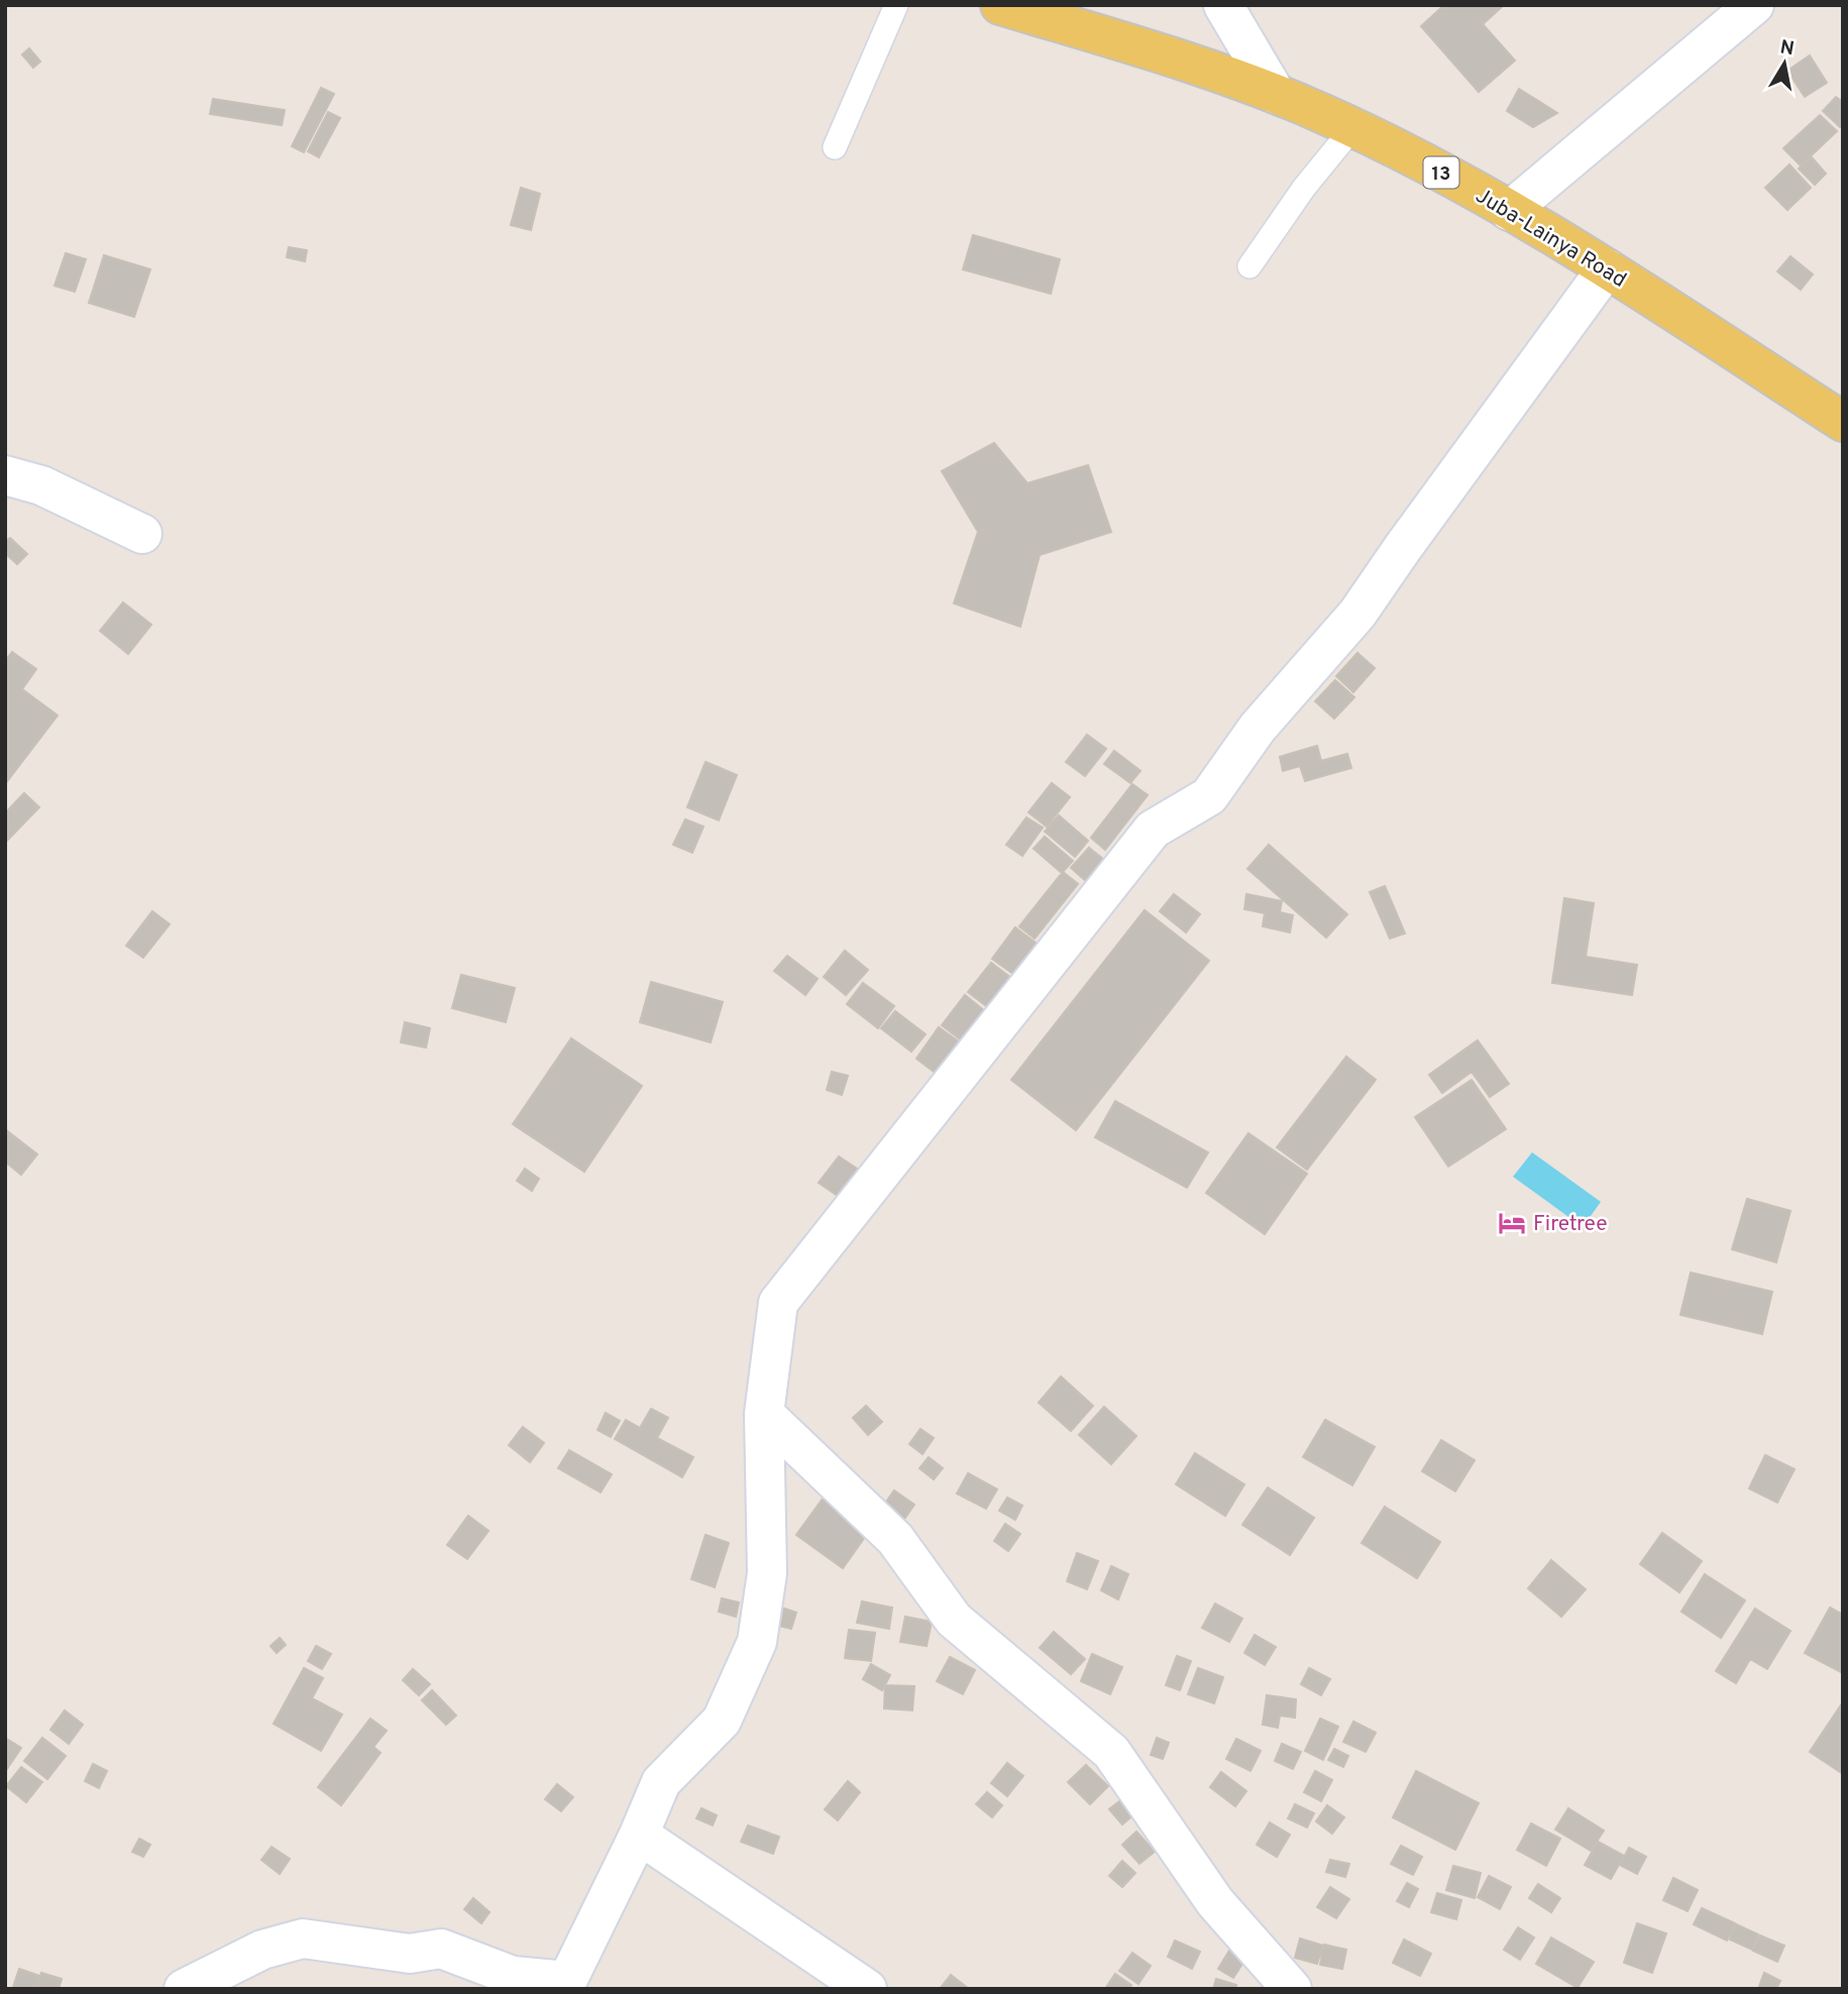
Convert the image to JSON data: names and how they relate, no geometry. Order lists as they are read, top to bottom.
{
  "streets": {
    "main road": ["13", "Juba-Lainya Road"]
  },
  "places": {
    "hotel": ["Firetree"]
  },
  "north": "top"
}
